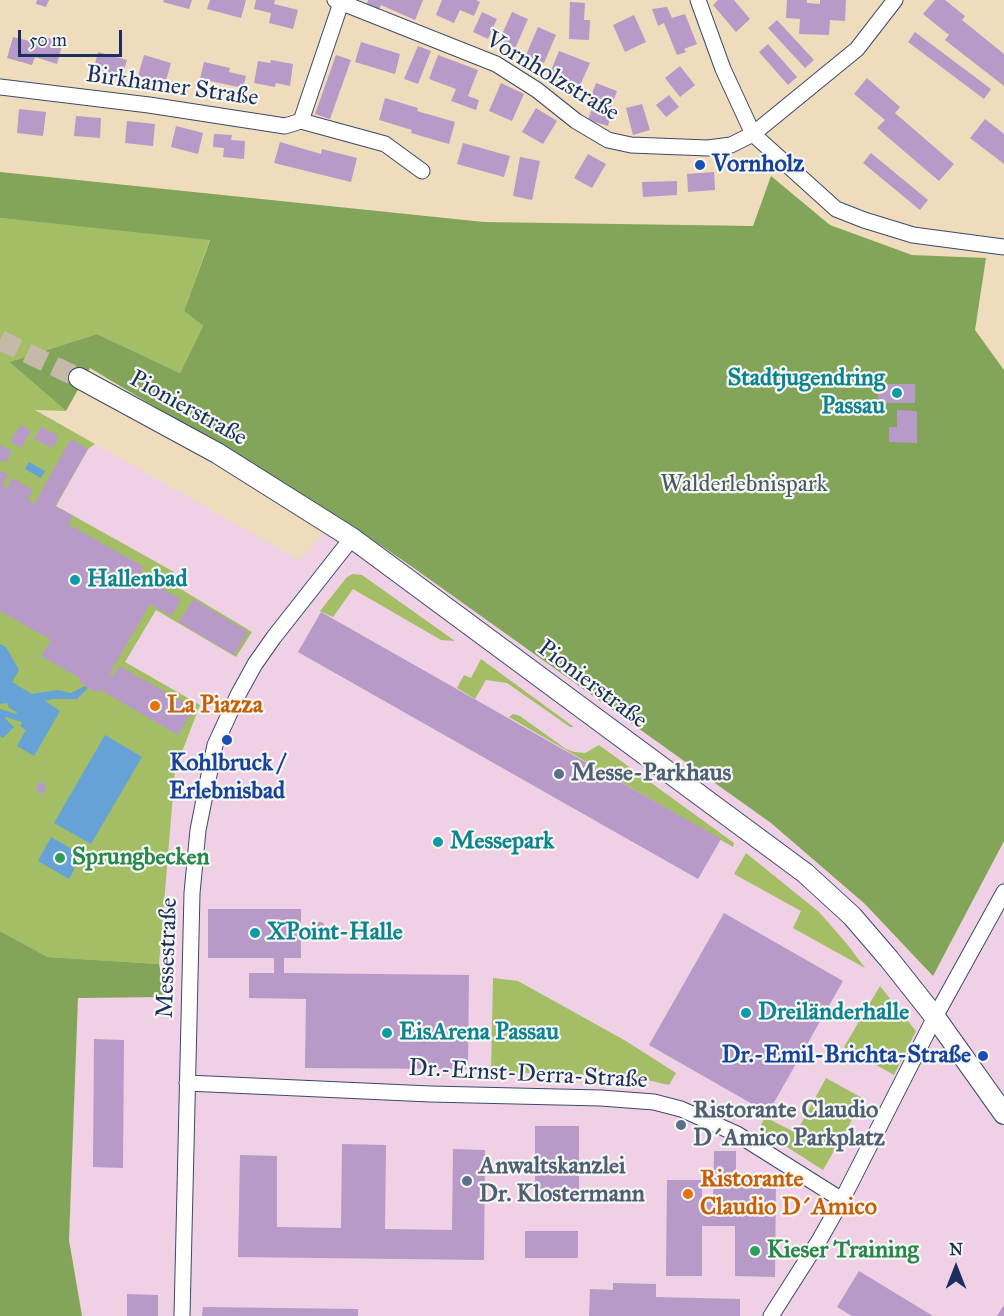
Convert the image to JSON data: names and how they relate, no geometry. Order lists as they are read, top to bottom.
{
  "streets": {
    "main road": ["Pionierstraße"],
    "street": [
      "Vornholzstraße",
      "Birkhamer Straße",
      "Messestraße",
      "Dr.-Ernst-Derra-Straße"
    ]
  },
  "crossings": [
    ["Pionierstraße", "Messestraße"],
    ["Messestraße", "Dr.-Ernst-Derra-Straße"]
  ],
  "parks": ["Walderlebnispark"],
  "places": [
    "Vornholz",
    "Stadtjugendring Passau",
    "Hallenbad",
    "La Piazza",
    "Kohlbruck / Erlebnisbad",
    "Messe-Parkhaus",
    "Messepark",
    "Sprungbecken",
    "XPoint-Halle",
    "Dreiländerhalle",
    "EisArena Passau",
    "Dr.-Emil-Brichta-Straße",
    "Ristorante Claudio D´Amico Parkplatz",
    "Anwaltskanzlei Dr. Klostermann",
    "Ristorante Claudio D´Amico",
    "Kieser Training"
  ],
  "scale_bar": "50 m",
  "north": "top"
}
